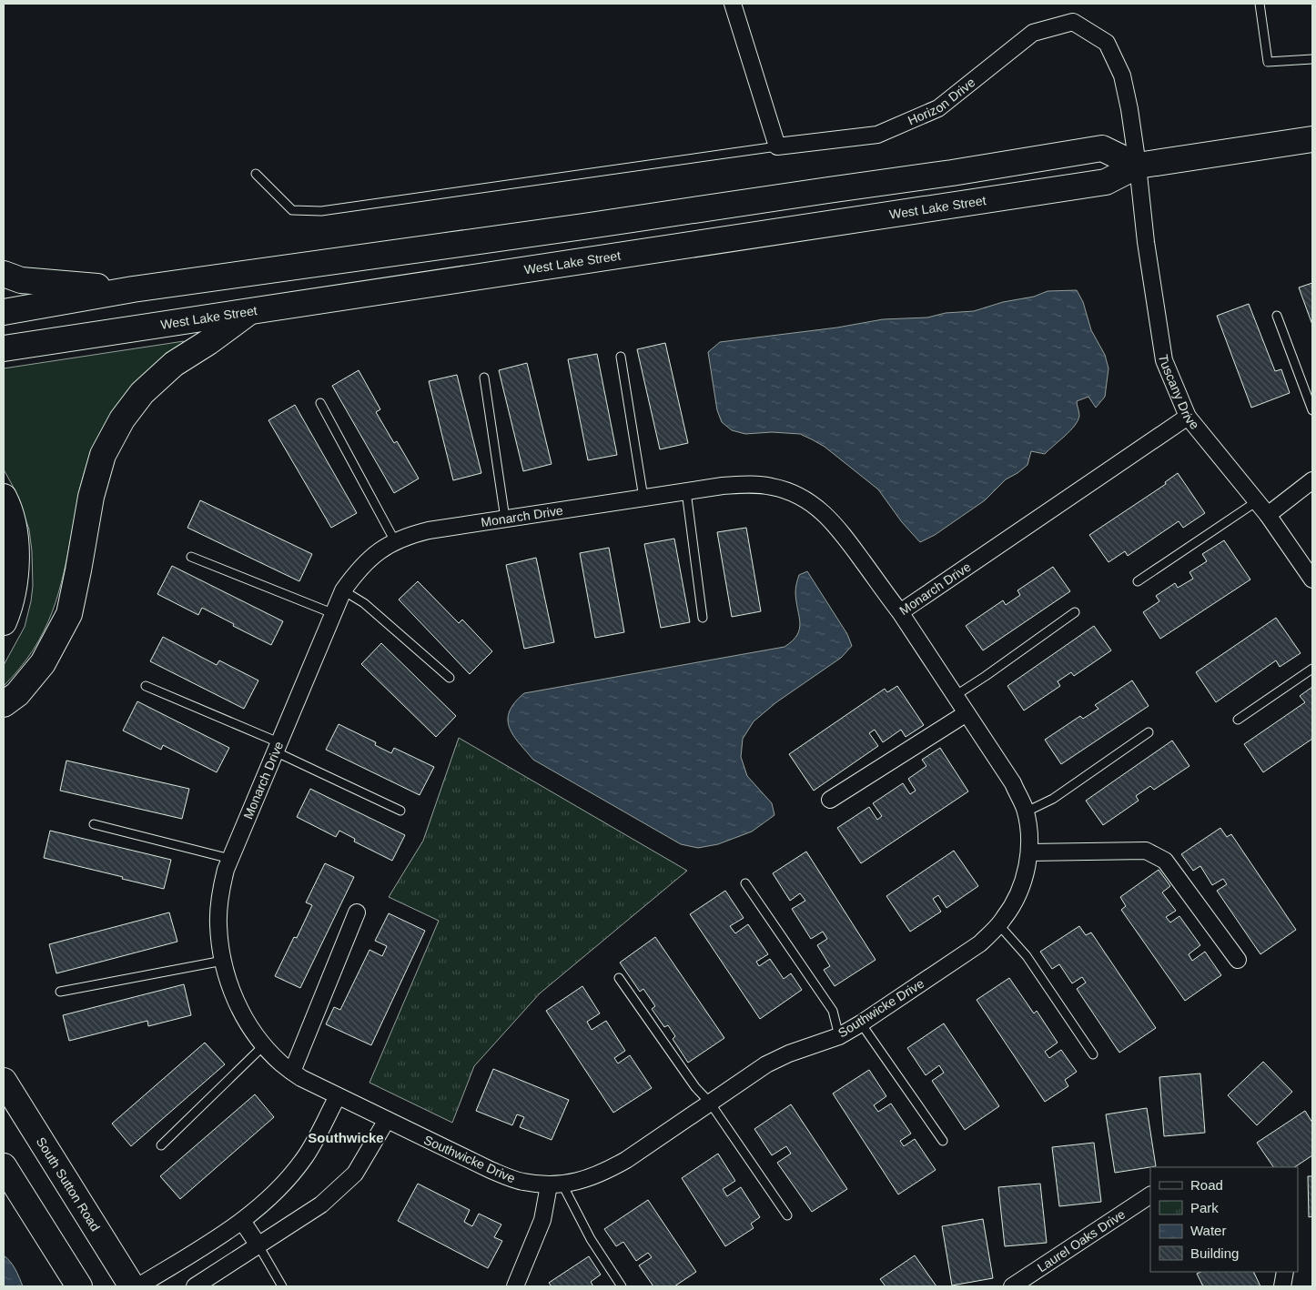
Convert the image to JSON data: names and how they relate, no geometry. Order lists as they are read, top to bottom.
{
  "streets": {
    "main road": ["West Lake Street", "South Sutton Road"],
    "street": [
      "Horizon Drive",
      "Tuscany Drive",
      "Monarch Drive",
      "Southwicke Drive",
      "Laurel Oaks Drive"
    ]
  },
  "crossings": [
    ["Horizon Drive", "West Lake Street"],
    ["Horizon Drive", "Tuscany Drive"],
    ["West Lake Street", "Tuscany Drive"],
    ["Tuscany Drive", "Monarch Drive"],
    ["Monarch Drive", "Southwicke Drive"]
  ],
  "districts": ["Southwicke"],
  "legend": [
    "Road",
    "Park",
    "Water",
    "Building"
  ]
}
